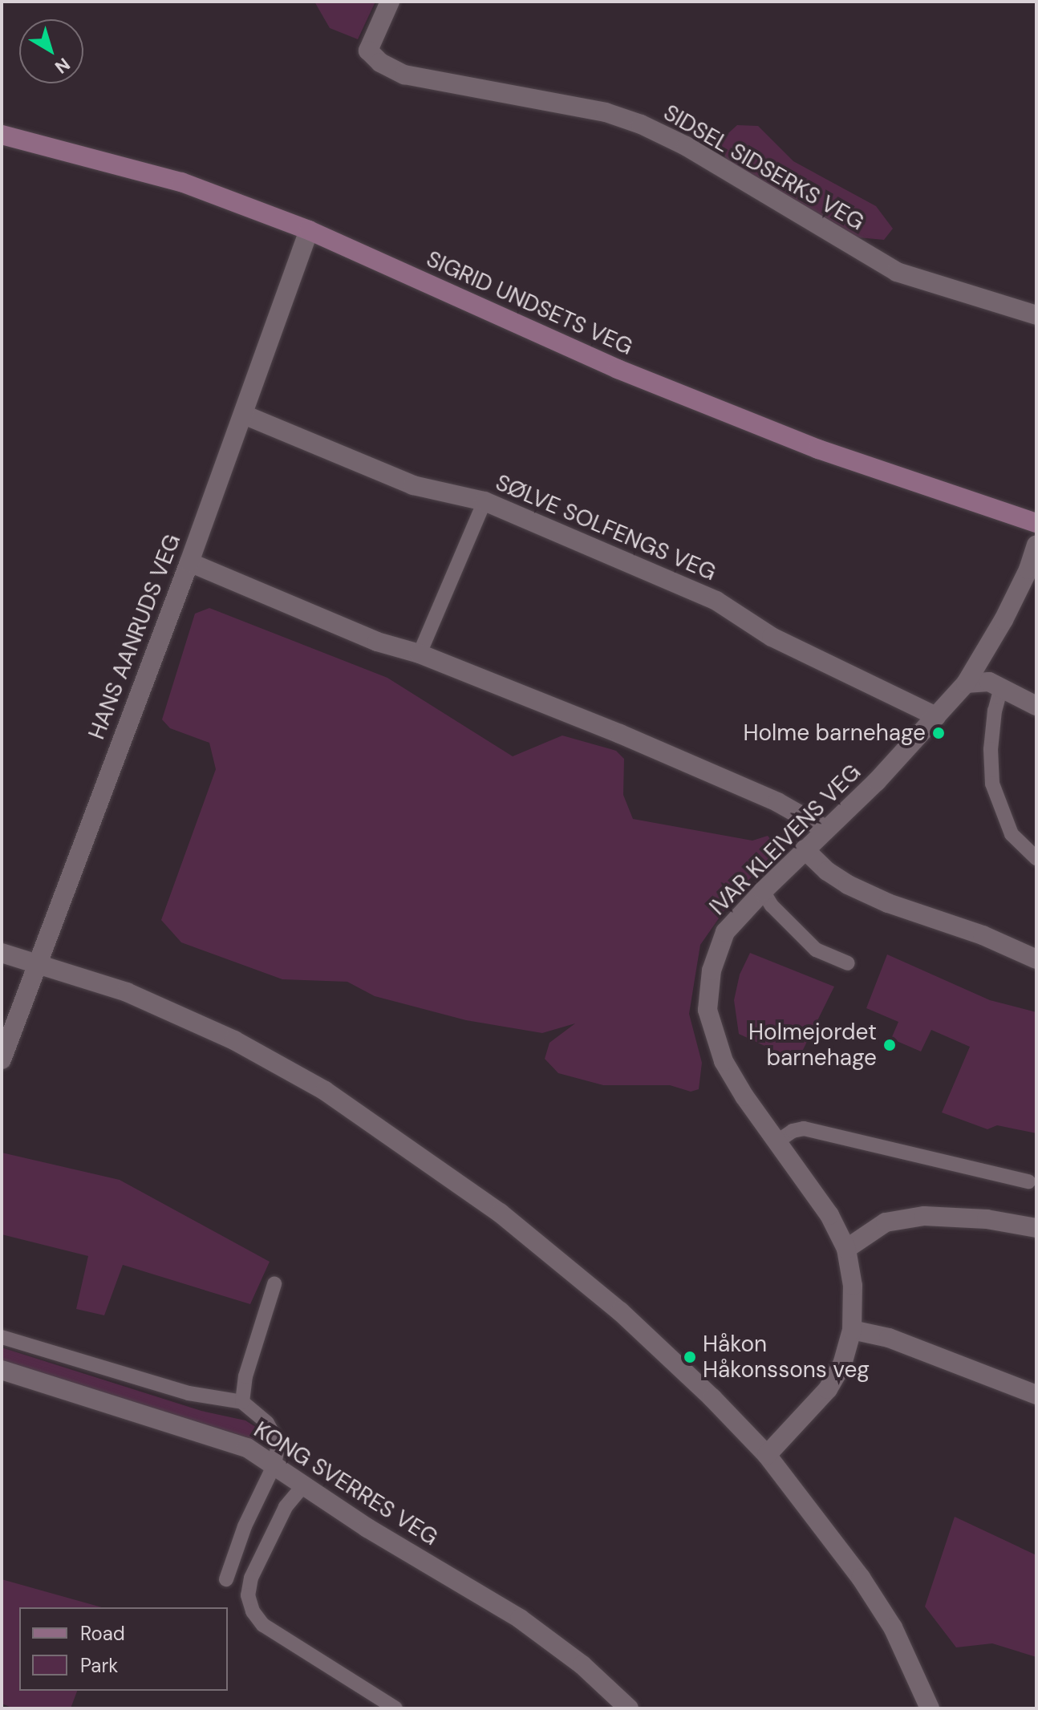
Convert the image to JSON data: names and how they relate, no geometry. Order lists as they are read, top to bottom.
{
  "streets": {
    "street": [
      "SIDSEL SIDSERKS VEG",
      "SIGRID UNDSETS VEG",
      "SØLVE SOLFENGS VEG",
      "HANS AANRUDS VEG",
      "IVAR KLEIVENS VEG",
      "KONG SVERRES VEG"
    ]
  },
  "crossings": [
    ["SIGRID UNDSETS VEG", "HANS AANRUDS VEG"],
    ["SØLVE SOLFENGS VEG", "HANS AANRUDS VEG"],
    ["SØLVE SOLFENGS VEG", "IVAR KLEIVENS VEG"]
  ],
  "places": ["Holme barnehage", "Holmejordet barnehage", "Håkon Håkonssons veg"],
  "legend": ["Road", "Park"],
  "north": "bottom right"
}
